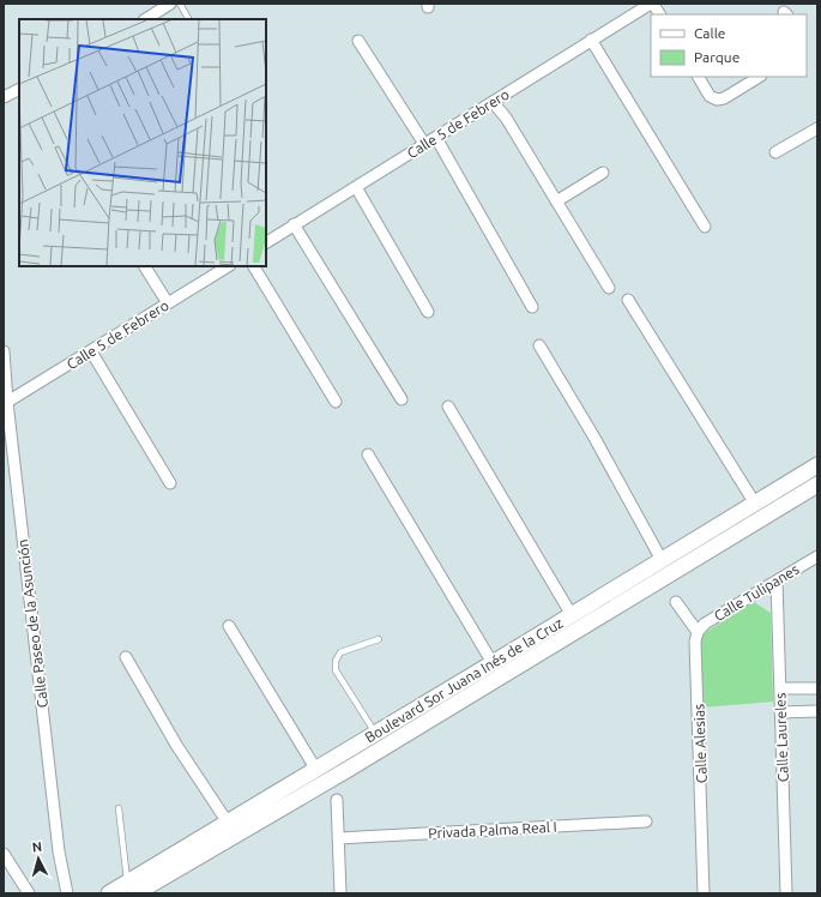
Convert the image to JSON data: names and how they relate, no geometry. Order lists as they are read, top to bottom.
{
  "streets": {
    "main road": ["Boulevard Sor Juana Inés de la Cruz"],
    "street": [
      "Calle 5 de Febrero",
      "Calle Tulipanes",
      "Calle Paseo de la Asunción",
      "Calle Laureles",
      "Calle Alesias",
      "Privada Palma Real I"
    ]
  },
  "crossings": [
    ["Calle 5 de Febrero", "Calle Paseo de la Asunción"],
    ["Calle Tulipanes", "Calle Laureles"],
    ["Calle Tulipanes", "Calle Alesias"]
  ],
  "legend": ["Calle", "Parque"],
  "north": "top"
}
